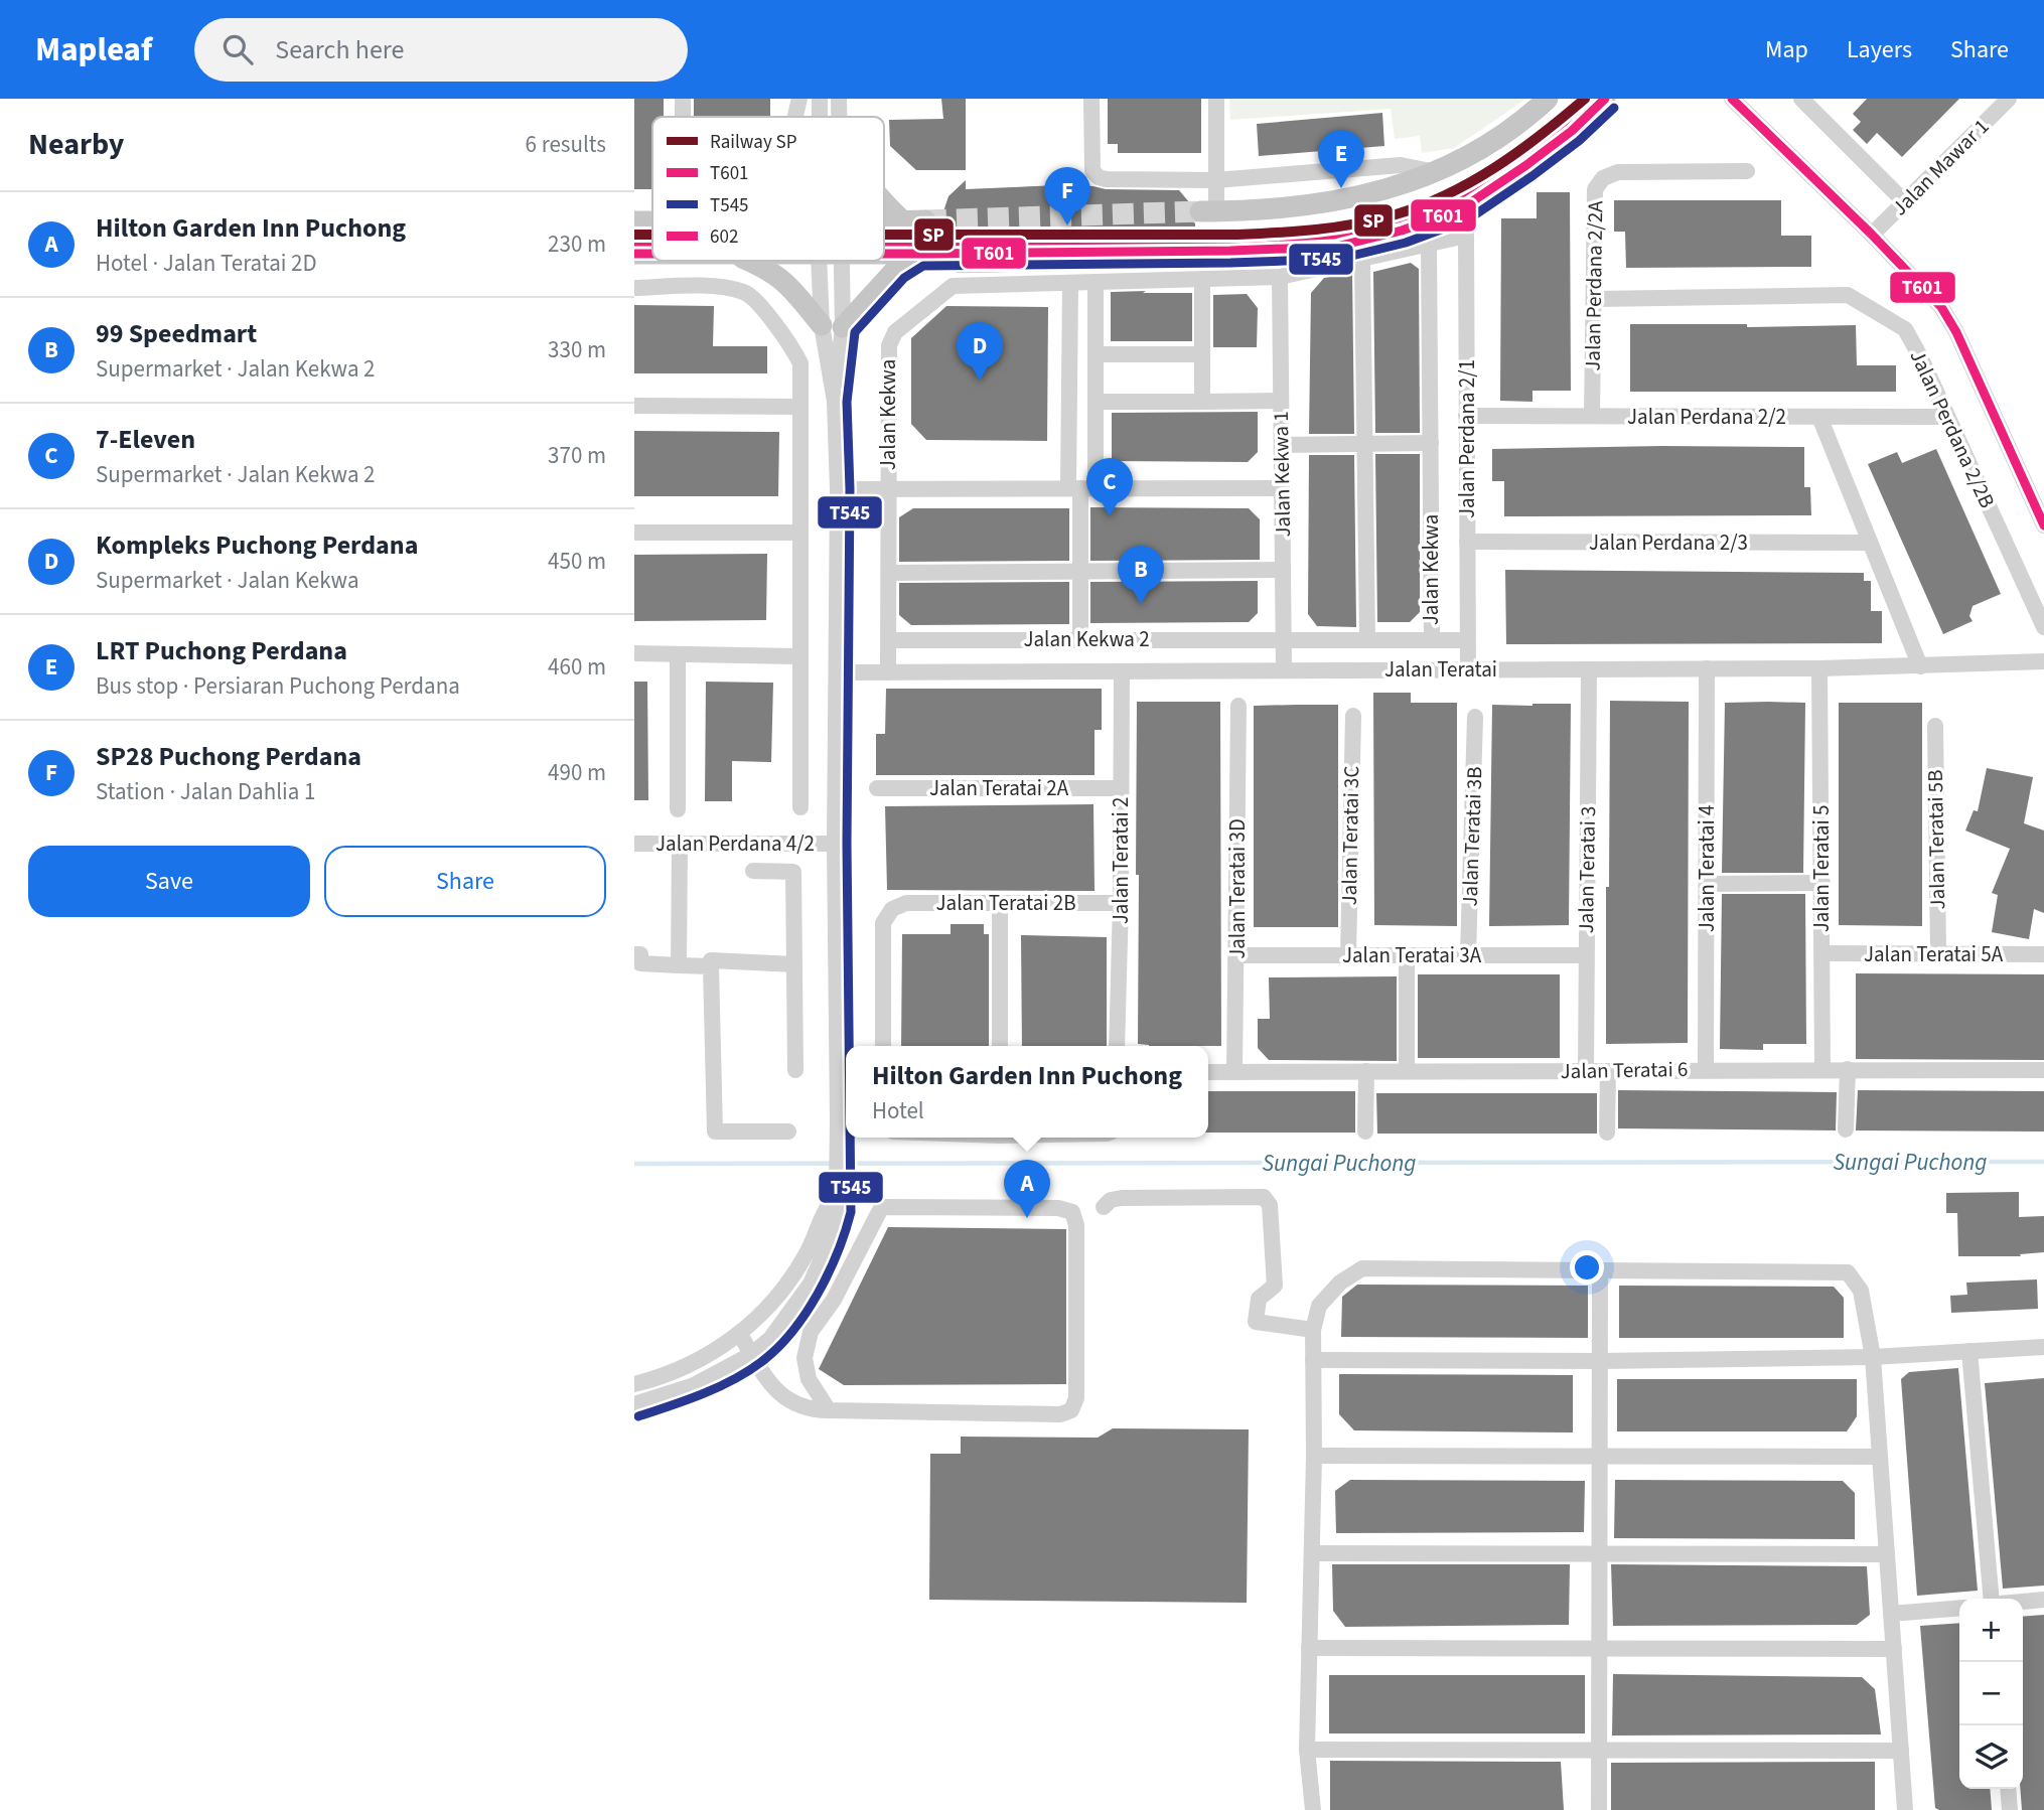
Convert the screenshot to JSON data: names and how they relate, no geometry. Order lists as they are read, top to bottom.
{
  "streets": {
    "street": [
      "Jalan Mawar 1",
      "Jalan Perdana 2/2A",
      "Jalan Kekwa",
      "Jalan Perdana 2/2",
      "Jalan Perdana 2/2B",
      "Jalan Perdana 2/1",
      "Jalan Kekwa 1",
      "Jalan Perdana 2/3",
      "Jalan Kekwa 2",
      "Jalan Teratai",
      "Jalan Teratai 2A",
      "Jalan Teratai 3C",
      "Jalan Teratai 3B",
      "Jalan Teratai 5B",
      "Jalan Perdana 4/2",
      "Jalan Teratai 2",
      "Jalan Teratai 4",
      "Jalan Teratai 5",
      "Jalan Teratai 3",
      "Jalan Teratai 3D",
      "Jalan Teratai 2B",
      "Jalan Teratai 5A",
      "Jalan Teratai 3A",
      "Jalan Teratai 6"
    ]
  },
  "crossings": [
    ["Jalan Perdana 2/2A", "Jalan Perdana 2/2"],
    ["Jalan Perdana 2/2A", "Jalan Perdana 2/2B"],
    ["Jalan Kekwa", "Jalan Perdana 2/1"],
    ["Jalan Kekwa", "Jalan Kekwa 1"],
    ["Jalan Kekwa", "Jalan Kekwa 2"],
    ["Jalan Kekwa", "Jalan Teratai"],
    ["Jalan Perdana 2/2", "Jalan Perdana 2/2B"],
    ["Jalan Perdana 2/2", "Jalan Perdana 2/1"],
    ["Jalan Perdana 2/1", "Jalan Perdana 2/3"],
    ["Jalan Perdana 2/1", "Jalan Kekwa 2"],
    ["Jalan Perdana 2/1", "Jalan Teratai"],
    ["Jalan Kekwa 1", "Jalan Kekwa 2"],
    ["Jalan Kekwa 1", "Jalan Teratai"],
    ["Jalan Teratai", "Jalan Teratai 2"],
    ["Jalan Teratai", "Jalan Teratai 4"],
    ["Jalan Teratai", "Jalan Teratai 5"],
    ["Jalan Teratai", "Jalan Teratai 3"],
    ["Jalan Teratai 2A", "Jalan Teratai 2"],
    ["Jalan Teratai 3C", "Jalan Teratai 3A"],
    ["Jalan Teratai 3B", "Jalan Teratai 3A"],
    ["Jalan Teratai 5B", "Jalan Teratai 5A"],
    ["Jalan Teratai 2", "Jalan Teratai 2B"],
    ["Jalan Teratai 4", "Jalan Teratai 6"],
    ["Jalan Teratai 5", "Jalan Teratai 5A"],
    ["Jalan Teratai 5", "Jalan Teratai 6"],
    ["Jalan Teratai 3", "Jalan Teratai 3A"],
    ["Jalan Teratai 3", "Jalan Teratai 6"],
    ["Jalan Teratai 3D", "Jalan Teratai 3A"],
    ["Jalan Teratai 3D", "Jalan Teratai 6"]
  ],
  "water": ["Sungai Puchong"],
  "lines": [
    "rail line SP",
    "transit line T601",
    "transit line 602",
    "transit line T545"
  ],
  "legend": [
    "Railway SP",
    "T601",
    "T545",
    "602"
  ],
  "page": {
    "header": "Mapleaf",
    "search": "Search here",
    "nav": ["Map", "Layers", "Share"],
    "heading": ["Nearby", "6 results"],
    "pins": [
      "E",
      "F",
      "D",
      "C",
      "B",
      "A"
    ],
    "list": [
      {
        "mark": "A",
        "name": "Hilton Garden Inn Puchong",
        "note": "Hotel · Jalan Teratai 2D",
        "value": "230 m"
      },
      {
        "mark": "B",
        "name": "99 Speedmart",
        "note": "Supermarket · Jalan Kekwa 2",
        "value": "330 m"
      },
      {
        "mark": "C",
        "name": "7-Eleven",
        "note": "Supermarket · Jalan Kekwa 2",
        "value": "370 m"
      },
      {
        "mark": "D",
        "name": "Kompleks Puchong Perdana",
        "note": "Supermarket · Jalan Kekwa",
        "value": "450 m"
      },
      {
        "mark": "E",
        "name": "LRT Puchong Perdana",
        "note": "Bus stop · Persiaran Puchong Perdana",
        "value": "460 m"
      },
      {
        "mark": "F",
        "name": "SP28 Puchong Perdana",
        "note": "Station · Jalan Dahlia 1",
        "value": "490 m"
      }
    ],
    "buttons": ["Save", "Share"],
    "popup": ["Hilton Garden Inn Puchong", "Hotel"],
    "map_buttons": ["+", "−"]
  }
}
